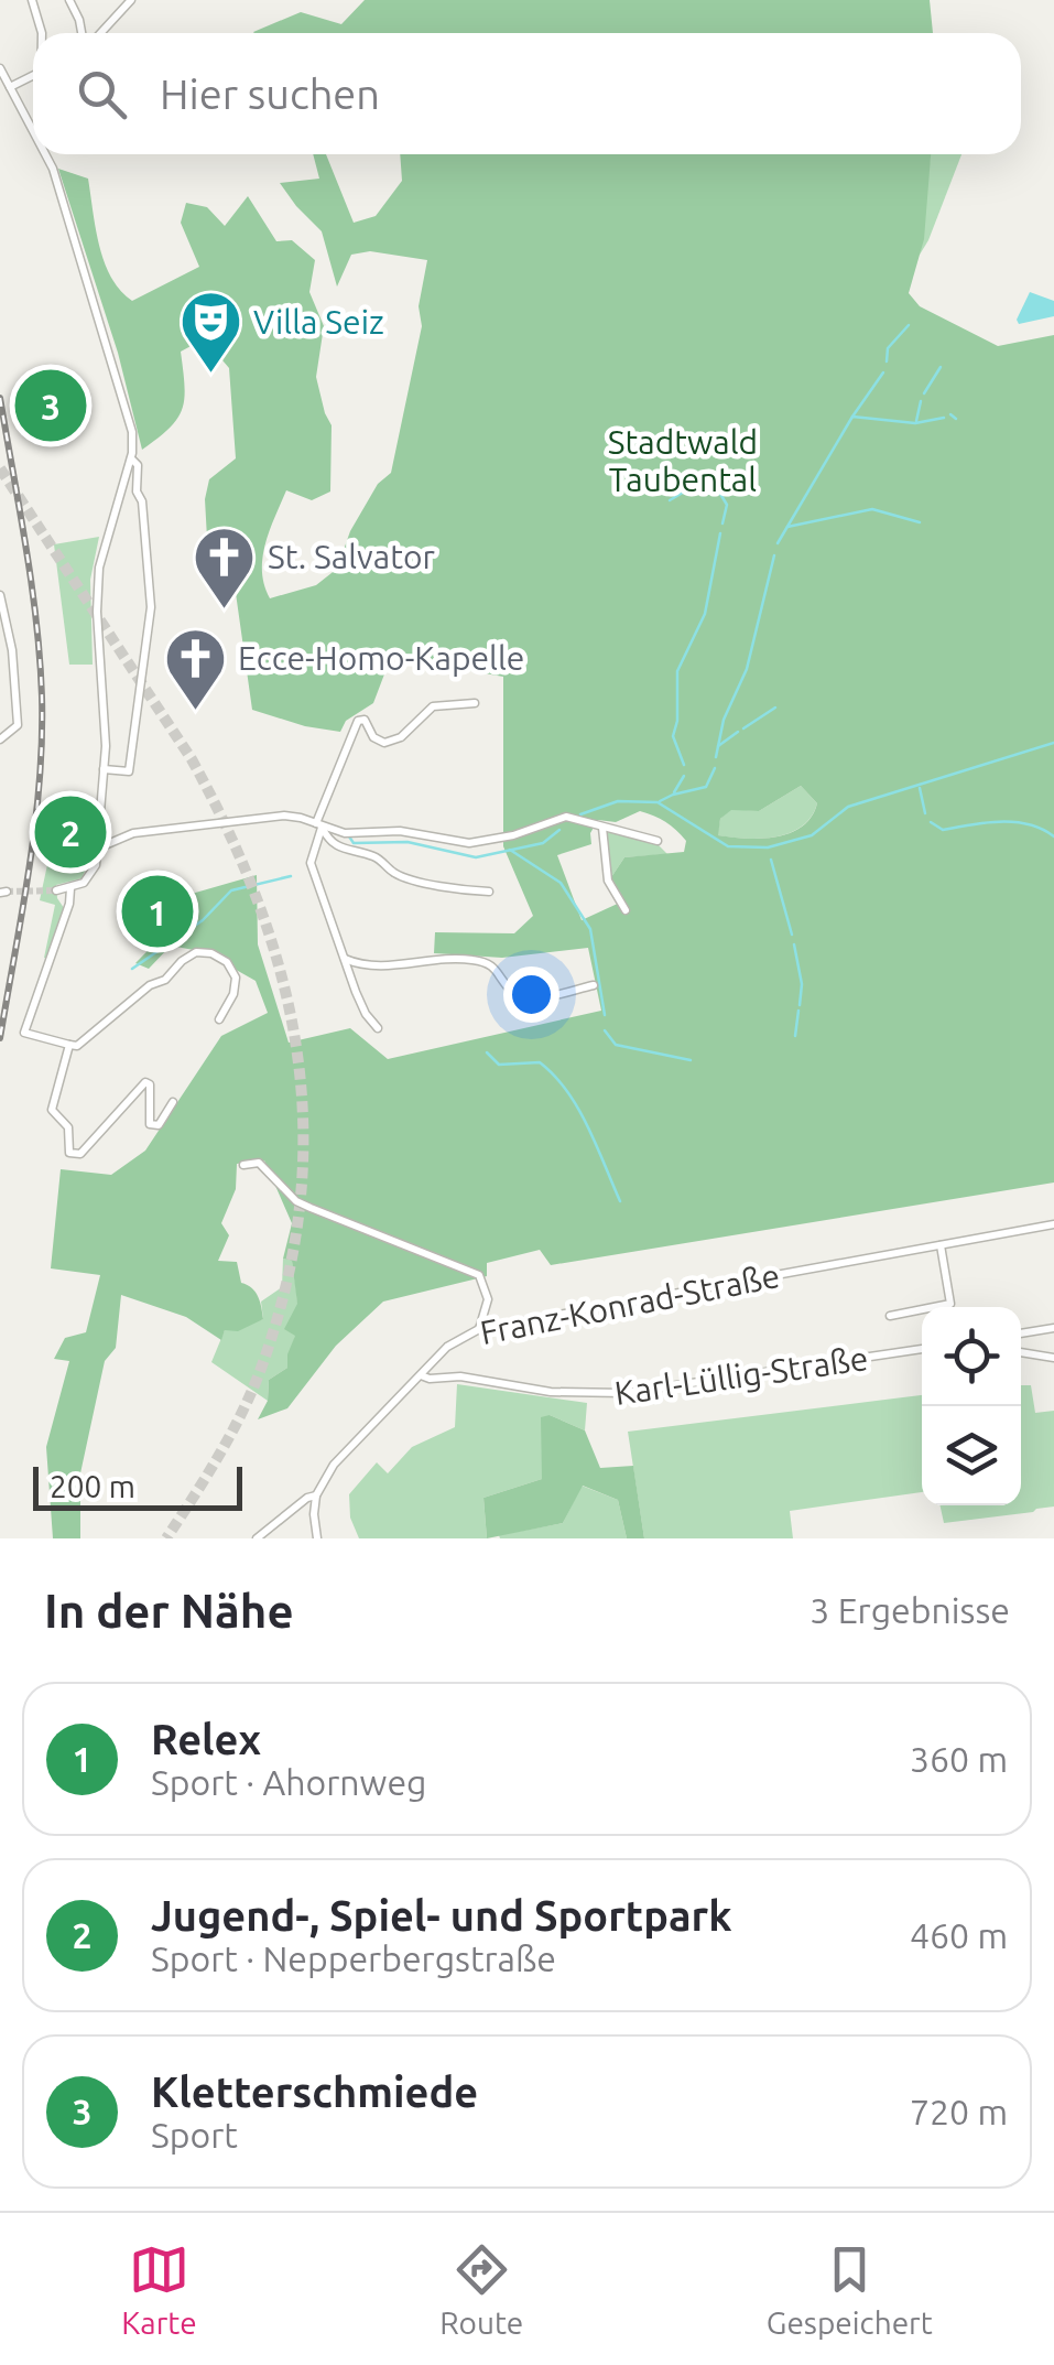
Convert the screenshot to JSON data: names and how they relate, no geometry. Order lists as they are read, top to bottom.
{
  "streets": {
    "street": ["Franz-Konrad-Straße", "Karl-Lüllig-Straße"]
  },
  "crossings": [
    ["Franz-Konrad-Straße", "Karl-Lüllig-Straße"]
  ],
  "parks": ["Stadtwald Taubental"],
  "places": {
    "theatre": ["Villa Seiz"],
    "church": ["St. Salvator", "Ecce-Homo-Kapelle"]
  },
  "scale_bar": "200 m",
  "page": {
    "search": "Hier suchen",
    "pins": ["3", "2", "1"],
    "scale": "200 m",
    "heading": ["In der Nähe", "3 Ergebnisse"],
    "list": [
      {
        "mark": "1",
        "name": "Relex",
        "note": "Sport · Ahornweg",
        "value": "360 m"
      },
      {
        "mark": "2",
        "name": "Jugend-, Spiel- und Sportpark",
        "note": "Sport · Nepperbergstraße",
        "value": "460 m"
      },
      {
        "mark": "3",
        "name": "Kletterschmiede",
        "note": "Sport",
        "value": "720 m"
      }
    ],
    "nav": ["Karte", "Route", "Gespeichert"]
  }
}
